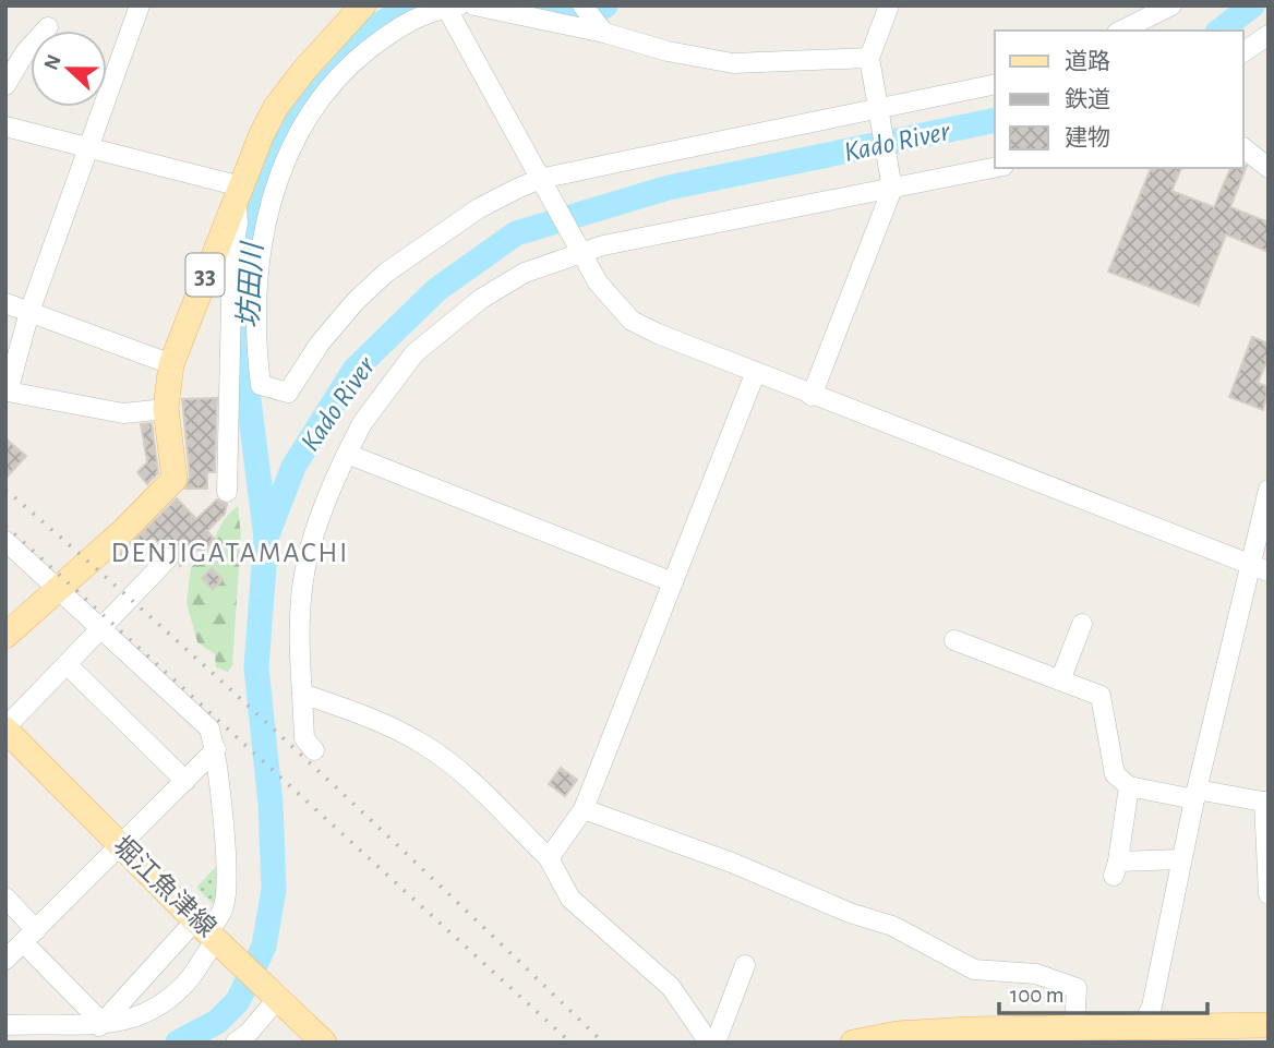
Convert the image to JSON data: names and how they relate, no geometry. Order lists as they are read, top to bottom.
{
  "streets": {
    "main road": ["33", "堀江魚津線"]
  },
  "districts": ["DENJIGATAMACHI"],
  "water": ["Kado River", "坊田川"],
  "legend": ["道路", "鉄道", "建物"],
  "scale_bar": "100 m",
  "north": "left"
}
